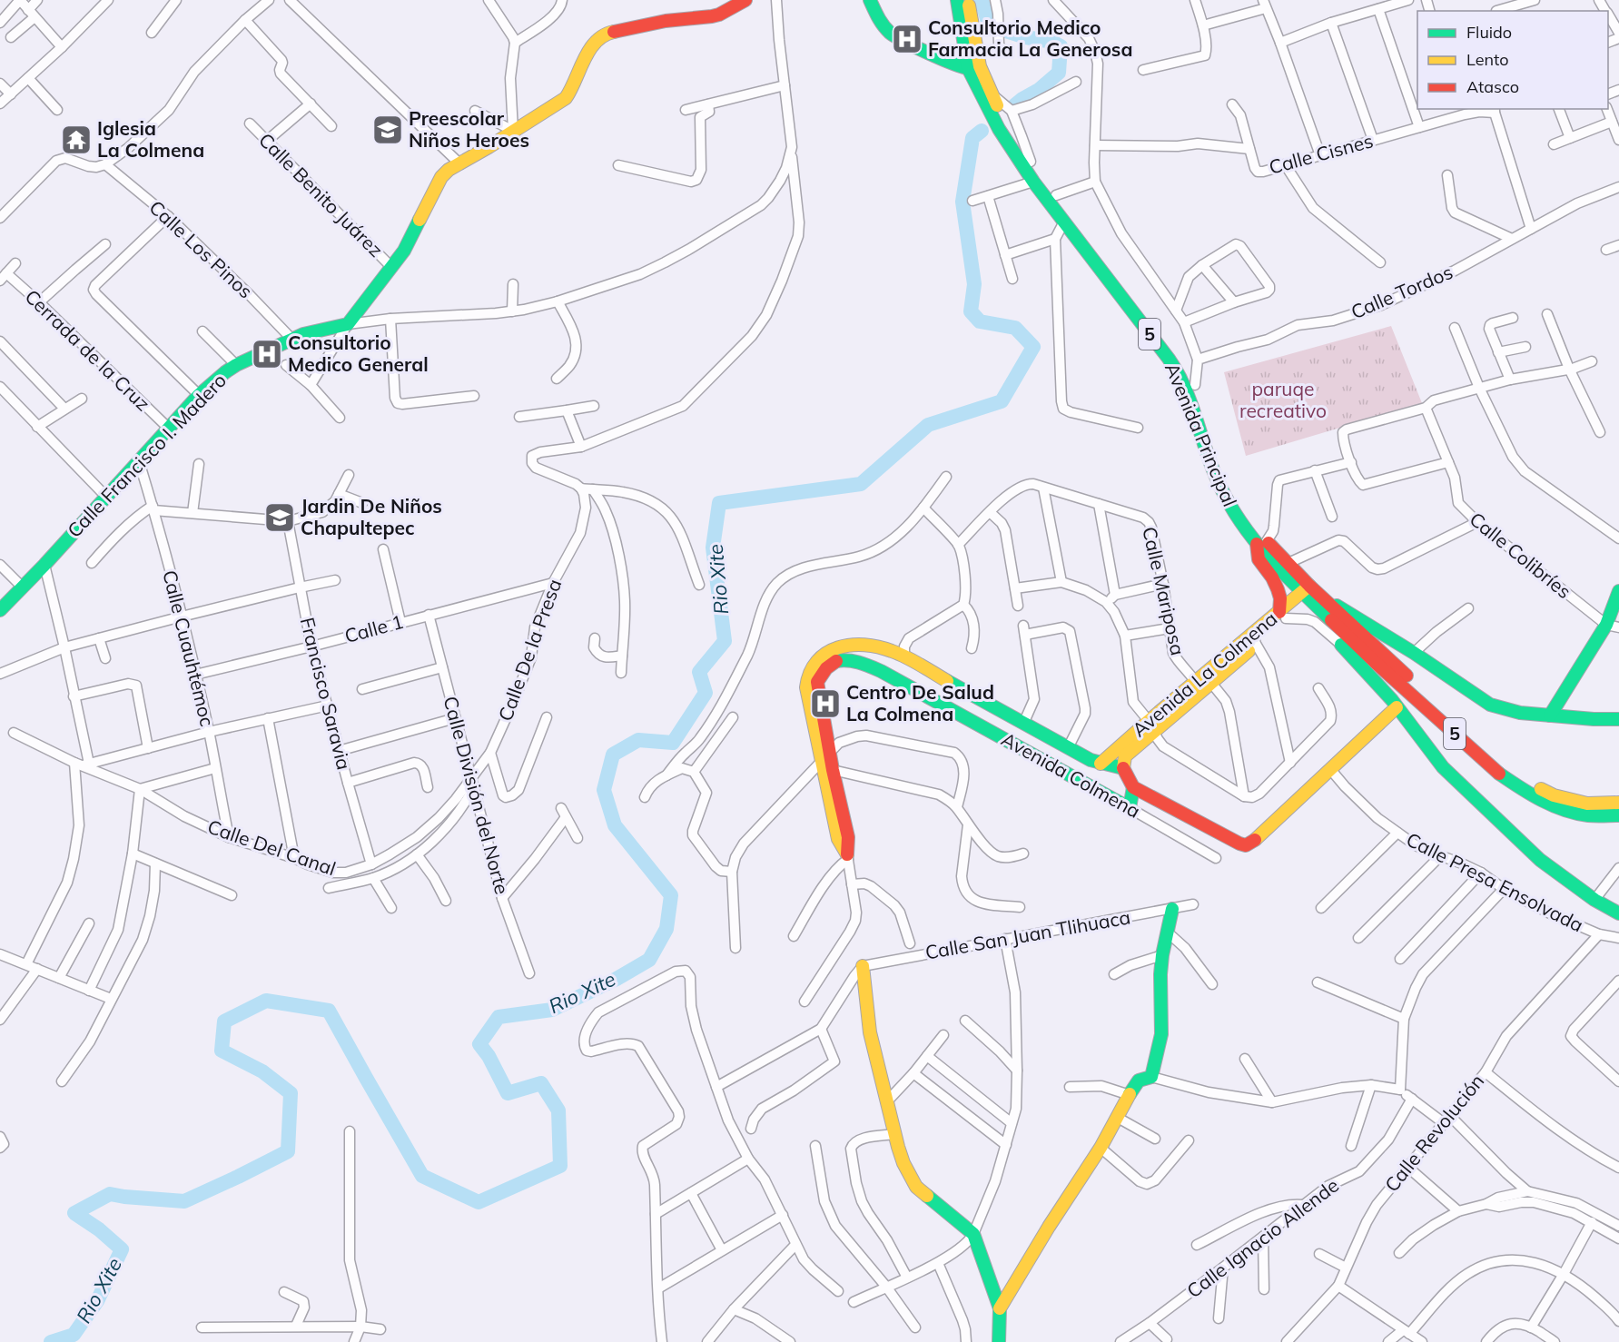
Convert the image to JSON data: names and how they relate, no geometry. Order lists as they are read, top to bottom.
{
  "streets": {
    "street": [
      "Calle Cisnes",
      "Calle Benito Juárez",
      "Calle Los Pinos",
      "Calle Tordos",
      "5",
      "Cerrada de la Cruz",
      "Avenida Principal",
      "Calle Francisco I. Madero",
      "Calle Colibríes",
      "Calle Mariposa",
      "Calle 1",
      "Calle Cuauhtémoc",
      "Calle De la Presa",
      "Avenida La Colmena",
      "Francisco Saravia",
      "Avenida Colmena",
      "Calle División del Norte",
      "Calle Del Canal",
      "Calle Presa Ensolvada",
      "Calle San Juan Tlihuaca",
      "Calle Revolución",
      "Calle Ignacio Allende"
    ]
  },
  "crossings": [
    ["Calle Los Pinos", "Calle Francisco I. Madero"],
    ["5", "Avenida Principal"],
    ["5", "Avenida La Colmena"],
    ["Cerrada de la Cruz", "Calle Francisco I. Madero"],
    ["Avenida Principal", "Avenida La Colmena"],
    ["Calle Francisco I. Madero", "Calle Cuauhtémoc"],
    ["Calle Mariposa", "Avenida La Colmena"],
    ["Calle 1", "Calle Cuauhtémoc"],
    ["Calle 1", "Calle De la Presa"],
    ["Calle 1", "Francisco Saravia"],
    ["Calle 1", "Calle División del Norte"],
    ["Calle Cuauhtémoc", "Calle Del Canal"],
    ["Calle De la Presa", "Calle División del Norte"],
    ["Calle De la Presa", "Calle Del Canal"],
    ["Avenida La Colmena", "Avenida Colmena"],
    ["Francisco Saravia", "Calle Del Canal"],
    ["Calle División del Norte", "Calle Del Canal"],
    ["Calle Presa Ensolvada", "Calle Revolución"]
  ],
  "water": ["Rio Xite"],
  "parks": ["paruqe recreativo"],
  "places": {
    "hospital": ["Consultorio Medico Farmacia La Generosa", "Consultorio Medico General", "Centro De Salud La Colmena"],
    "school or university": ["Preescolar Niños Heroes", "Jardin De Niños Chapultepec"],
    "temple": ["Iglesia La Colmena"]
  },
  "legend": ["Fluido", "Lento", "Atasco"]
}
